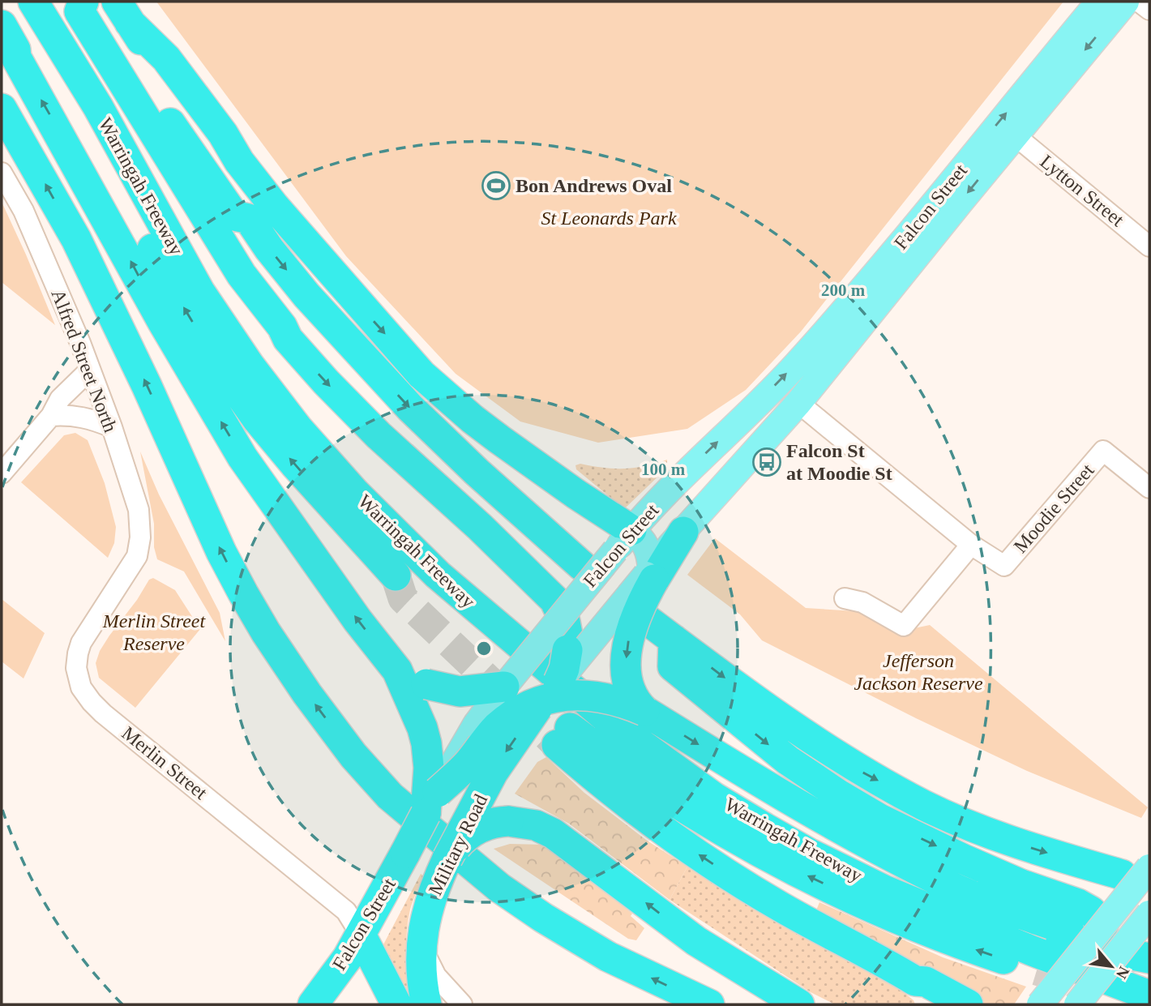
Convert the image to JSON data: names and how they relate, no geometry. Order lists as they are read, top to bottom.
{
  "streets": {
    "highway": ["Warringah Freeway", "Falcon Street", "Military Road"],
    "street": [
      "Lytton Street",
      "Alfred Street North",
      "Moodie Street",
      "Merlin Street"
    ]
  },
  "crossings": [
    ["Lytton Street", "Falcon Street"],
    ["Falcon Street", "Moodie Street"],
    ["Falcon Street", "Merlin Street"],
    ["Falcon Street", "Military Road"],
    ["Alfred Street North", "Merlin Street"]
  ],
  "parks": ["St Leonards Park", "Merlin Street Reserve", "Jefferson Jackson Reserve"],
  "places": {
    "sports": ["Bon Andrews Oval"],
    "bus stop": ["Falcon St at Moodie St"]
  },
  "north": "bottom right",
  "rings": ["200 m", "100 m"]
}
